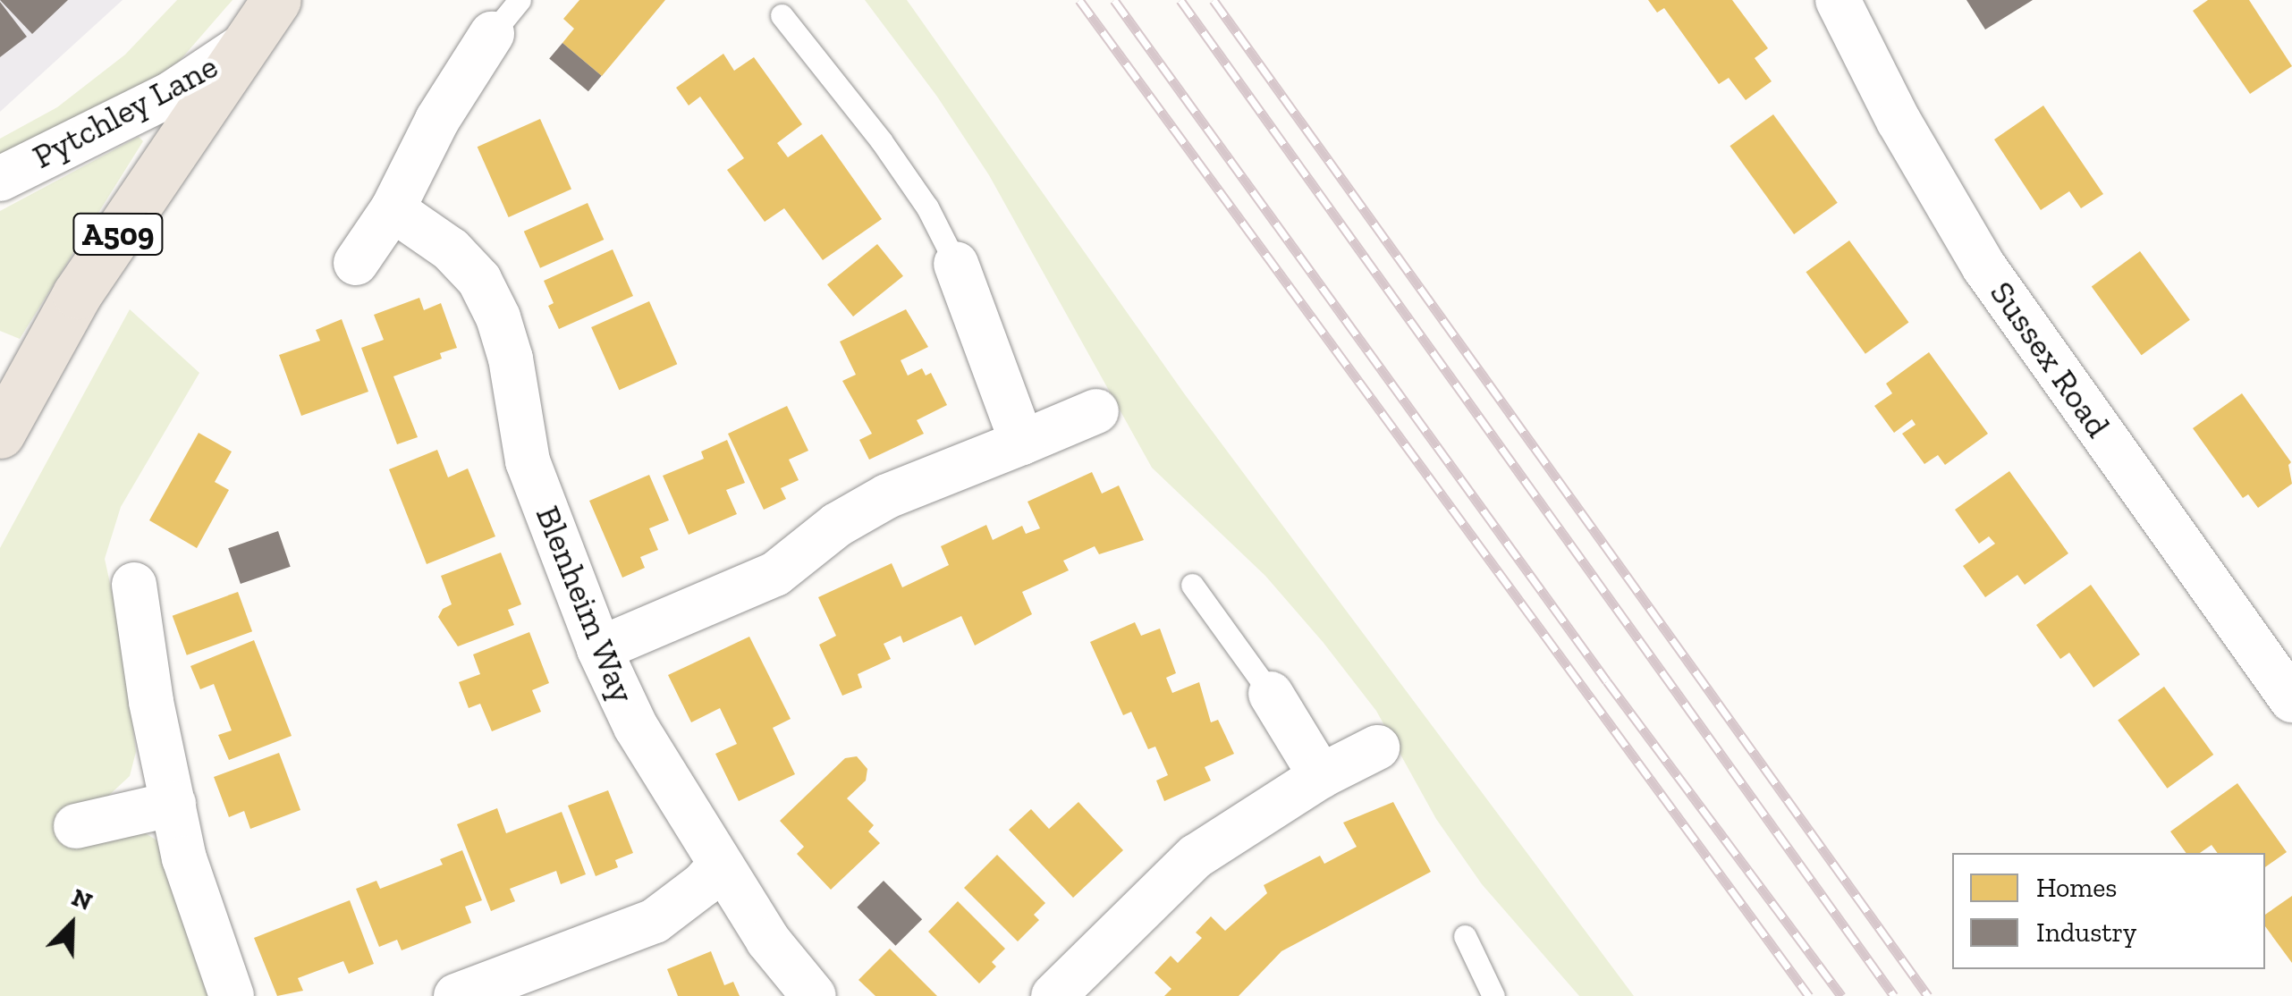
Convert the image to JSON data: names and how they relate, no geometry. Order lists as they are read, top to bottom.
{
  "streets": {
    "main road": ["A509"],
    "street": ["Pytchley Lane", "Sussex Road", "Blenheim Way"]
  },
  "crossings": [
    ["Pytchley Lane", "A509"]
  ],
  "legend": ["Homes", "Industry"],
  "north": "top right"
}
